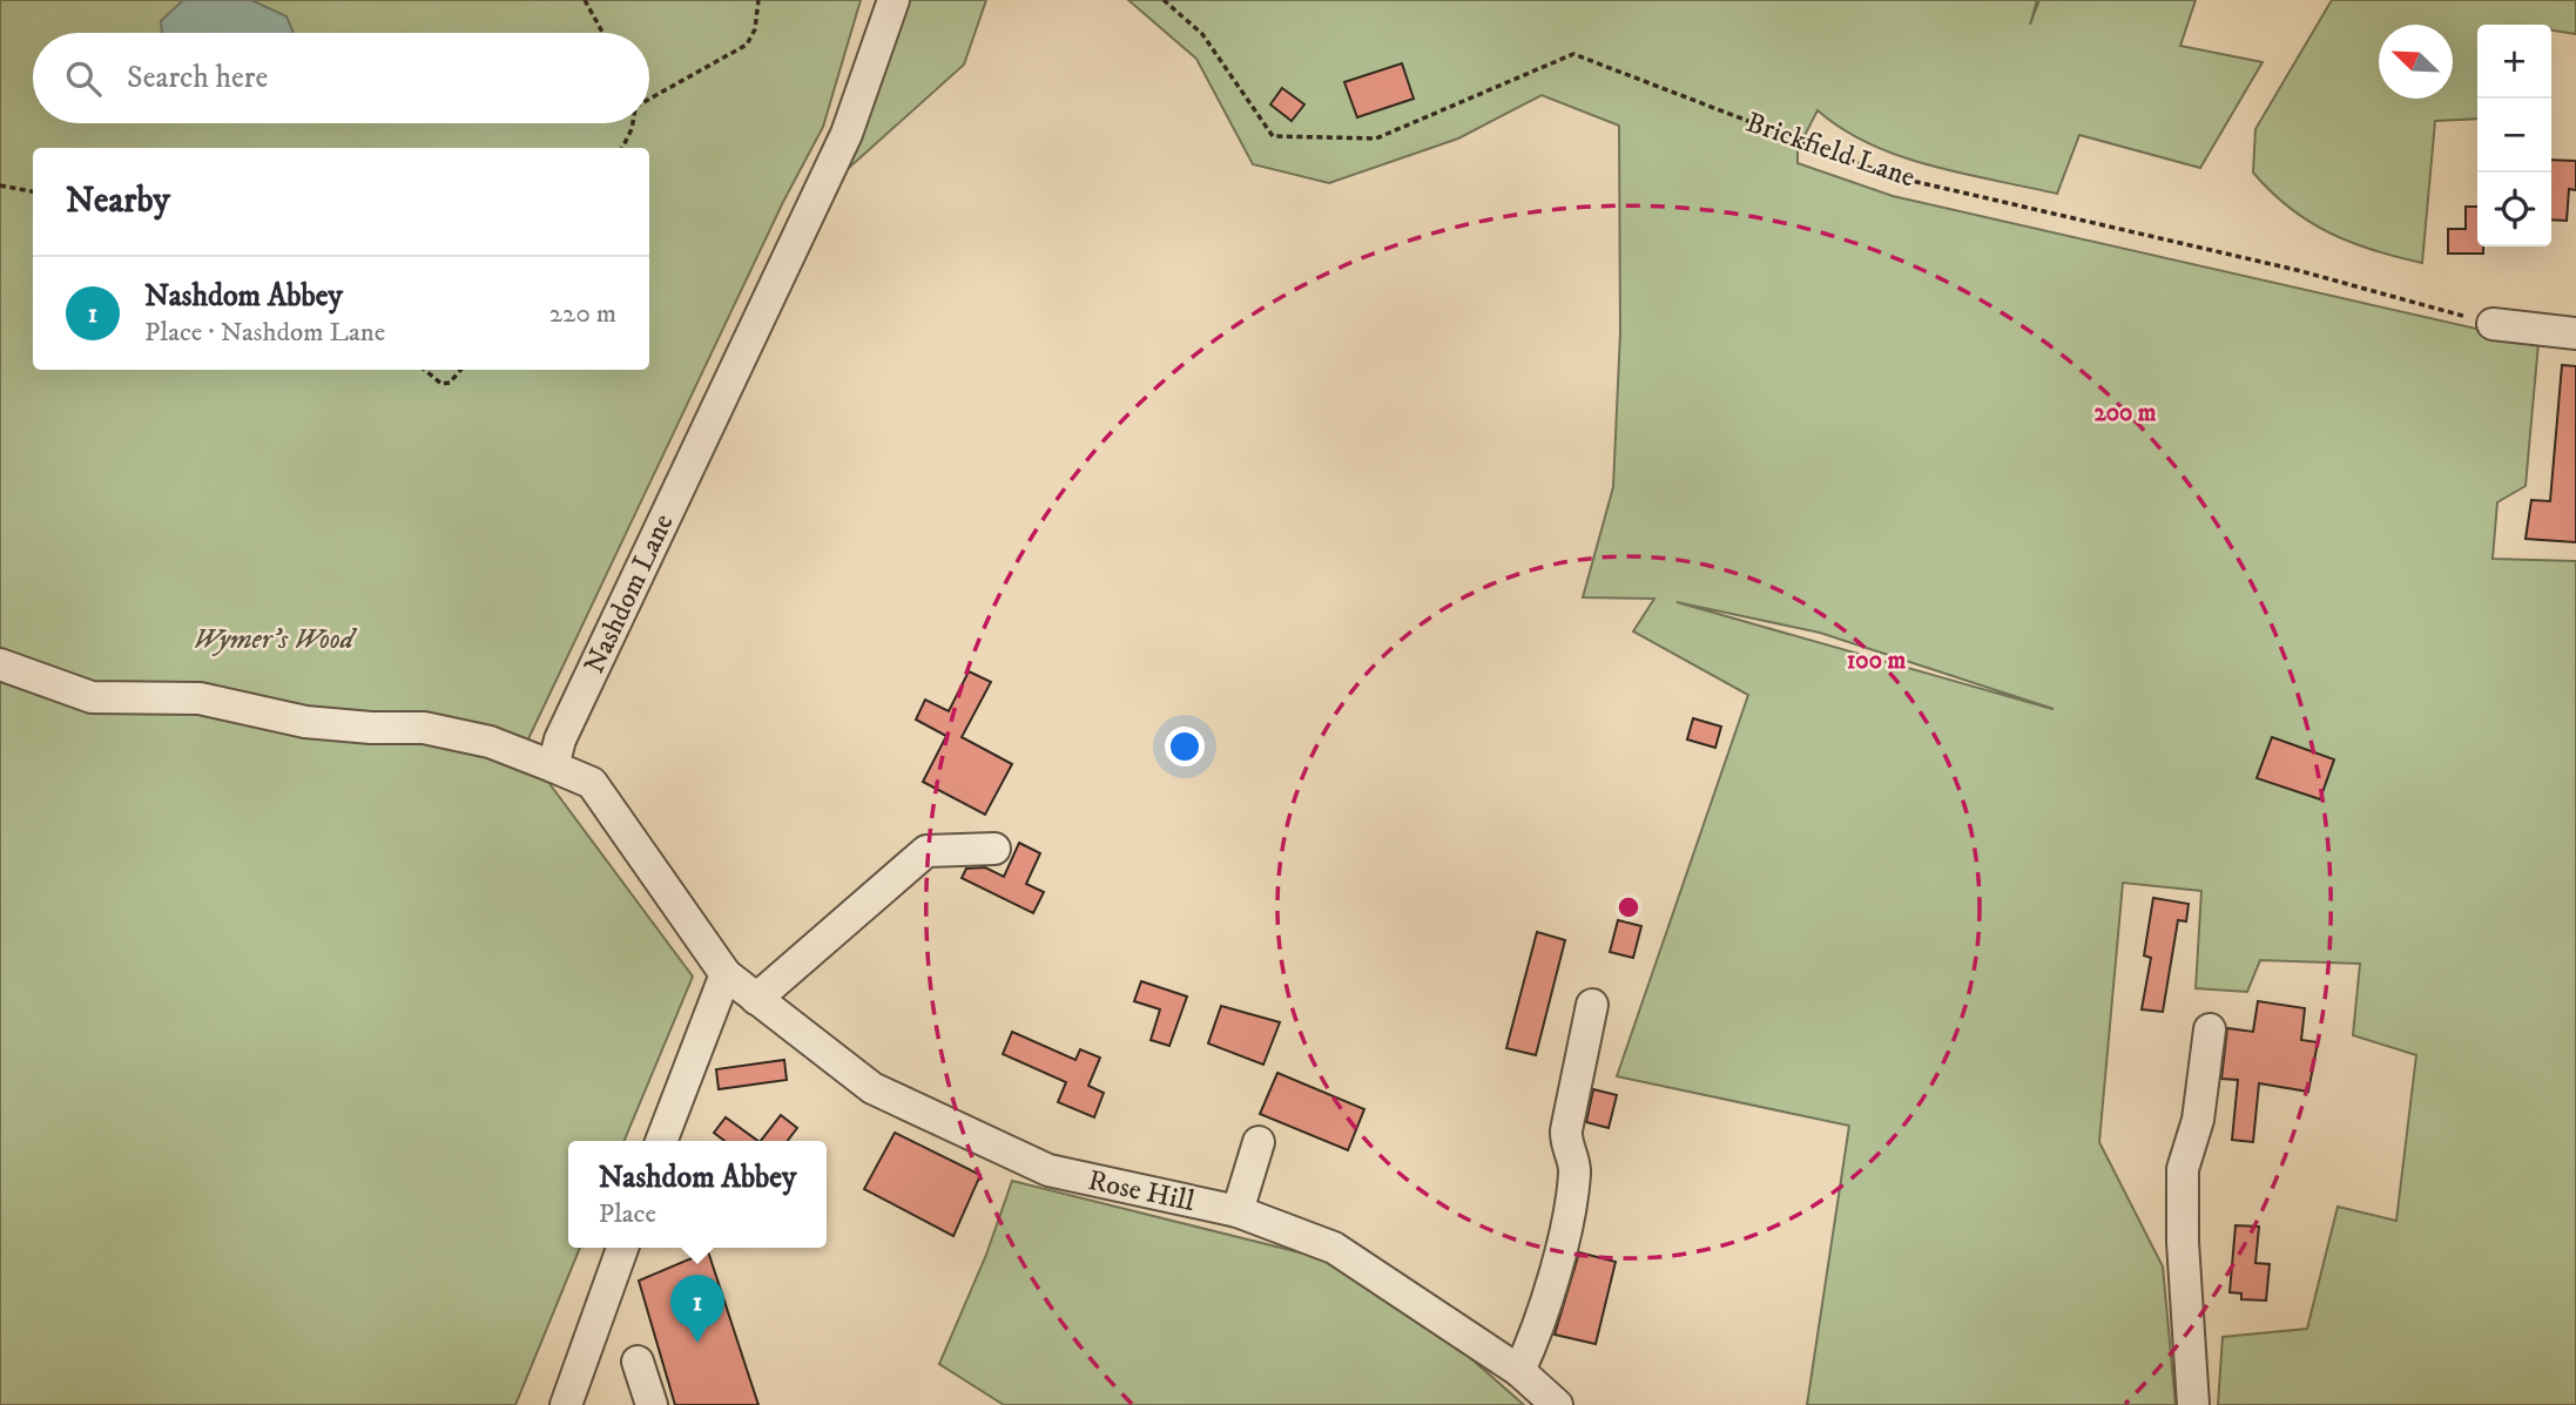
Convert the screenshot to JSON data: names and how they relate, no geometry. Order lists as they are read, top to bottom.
{
  "streets": {
    "street": ["Nashdom Lane", "Rose Hill"],
    "path": ["Brickfield Lane"]
  },
  "parks": ["Wymer's Wood"],
  "north": "top left",
  "page": {
    "map_buttons": ["+", "−"],
    "search": "Search here",
    "heading": "Nearby",
    "list": [
      {
        "mark": "1",
        "name": "Nashdom Abbey",
        "note": "Place · Nashdom Lane",
        "value": "220 m"
      }
    ],
    "popup": ["Nashdom Abbey", "Place"],
    "pins": "1"
  },
  "rings": ["200 m", "100 m"]
}
